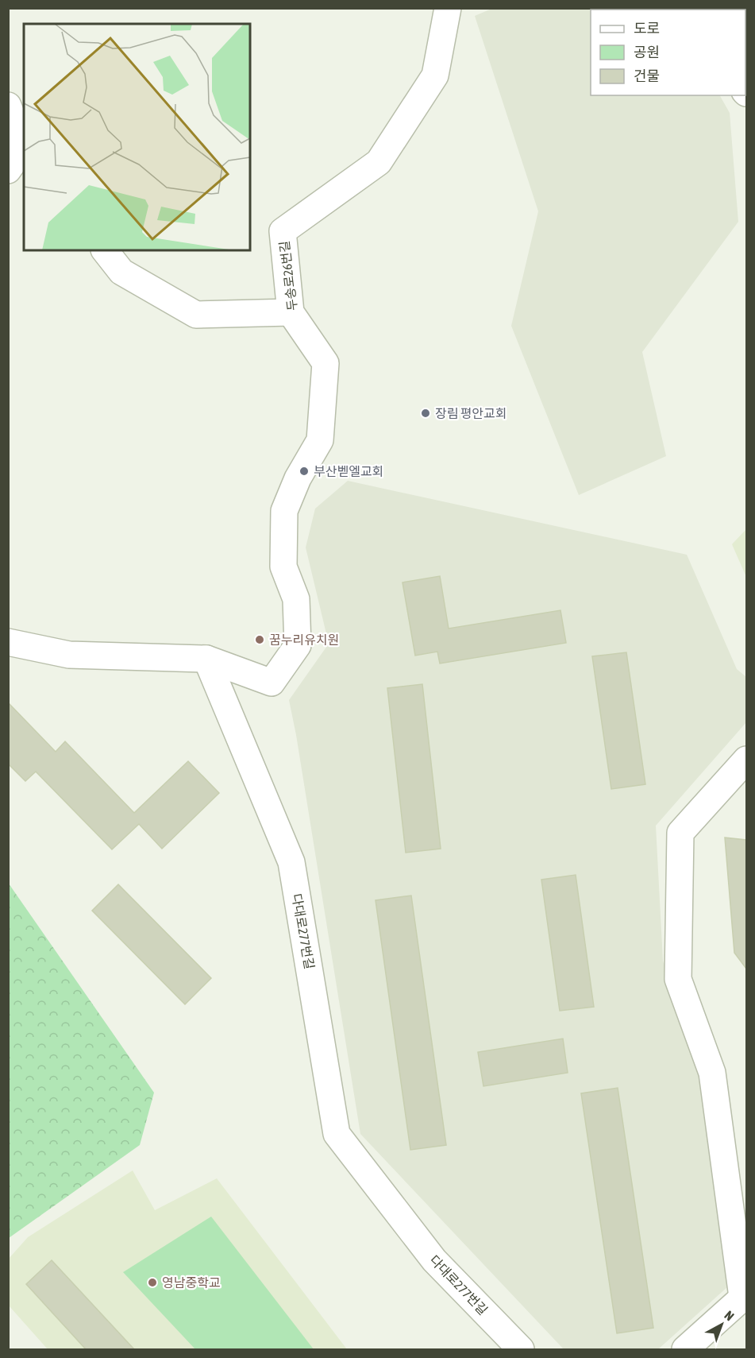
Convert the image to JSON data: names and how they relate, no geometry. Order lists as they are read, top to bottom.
{
  "streets": {
    "street": ["두송로26번길", "다대로277번길"]
  },
  "crossings": [
    ["두송로26번길", "다대로277번길"]
  ],
  "places": [
    "장림 평안교회",
    "부산벧엘교회",
    "꿈누리유치원",
    "영남중학교"
  ],
  "legend": ["도로", "공원", "건물"],
  "north": "top right"
}
